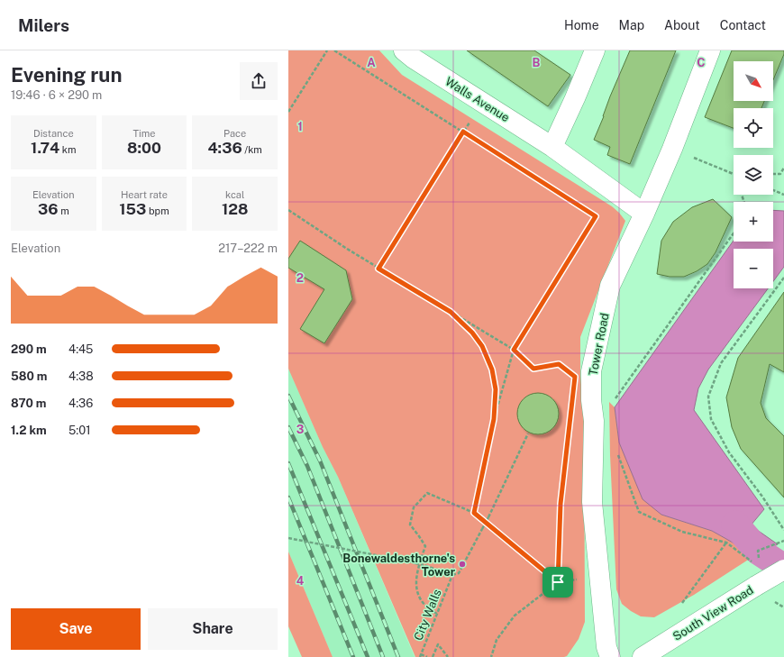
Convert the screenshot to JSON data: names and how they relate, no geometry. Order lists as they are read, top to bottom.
{
  "streets": {
    "street": ["Walls Avenue", "Tower Road", "South View Road"],
    "path": ["City Walls"]
  },
  "crossings": [
    ["Walls Avenue", "Tower Road"]
  ],
  "places": ["Bonewaldesthorne's Tower"],
  "north": "bottom right",
  "page": {
    "header": "Milers",
    "nav": [
      "Home",
      "Map",
      "About",
      "Contact"
    ],
    "heading": ["Evening run", "19:46 · 6 × 290 m"],
    "map_buttons": ["+", "−"],
    "stats": [
      ["Distance", "1.74 km"],
      ["Time", "8:00"],
      ["Pace", "4:36 /km"],
      ["Elevation", "36 m"],
      ["Heart rate", "153 bpm"],
      ["kcal", "128"]
    ],
    "chart": ["Elevation", "217–222 m"],
    "list": [
      {
        "name": "290 m",
        "note": "4:45"
      },
      {
        "name": "580 m",
        "note": "4:38"
      },
      {
        "name": "870 m",
        "note": "4:36"
      },
      {
        "name": "1.2 km",
        "note": "5:01"
      }
    ],
    "buttons": ["Save", "Share"]
  },
  "grid": {
    "columns": ["A", "B", "C"],
    "rows": [
      "1",
      "2",
      "3",
      "4"
    ]
  }
}
